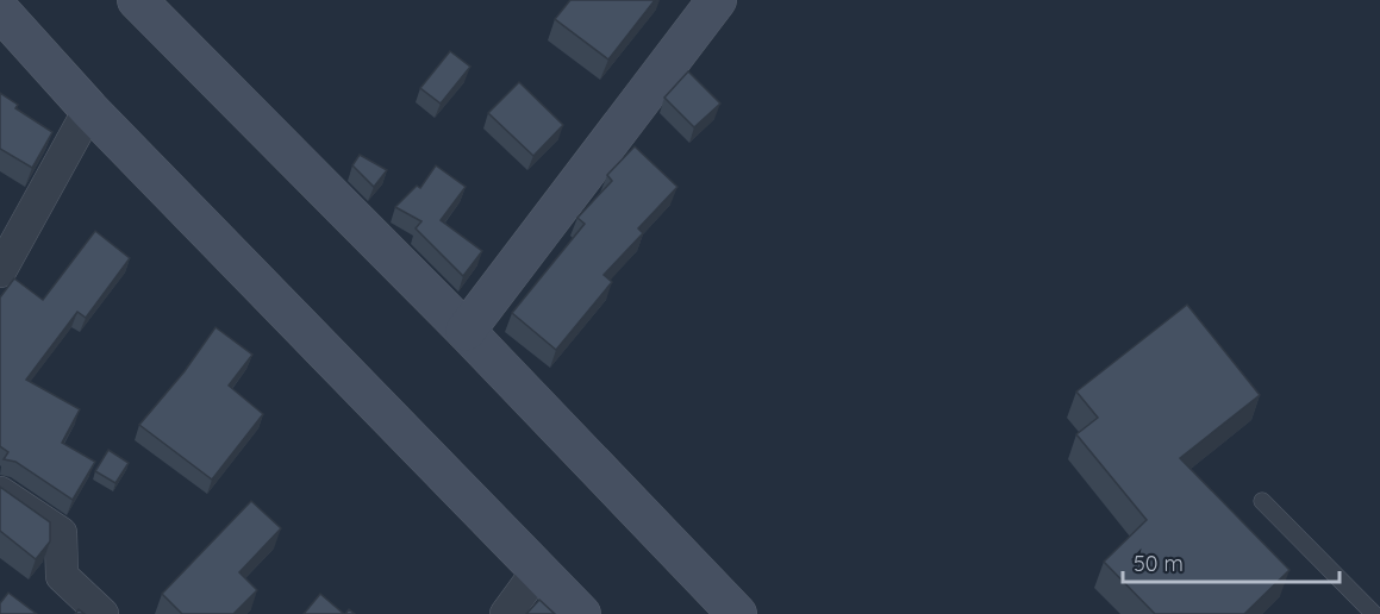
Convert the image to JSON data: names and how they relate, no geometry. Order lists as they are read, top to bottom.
{
  "scale_bar": "50 m"
}
